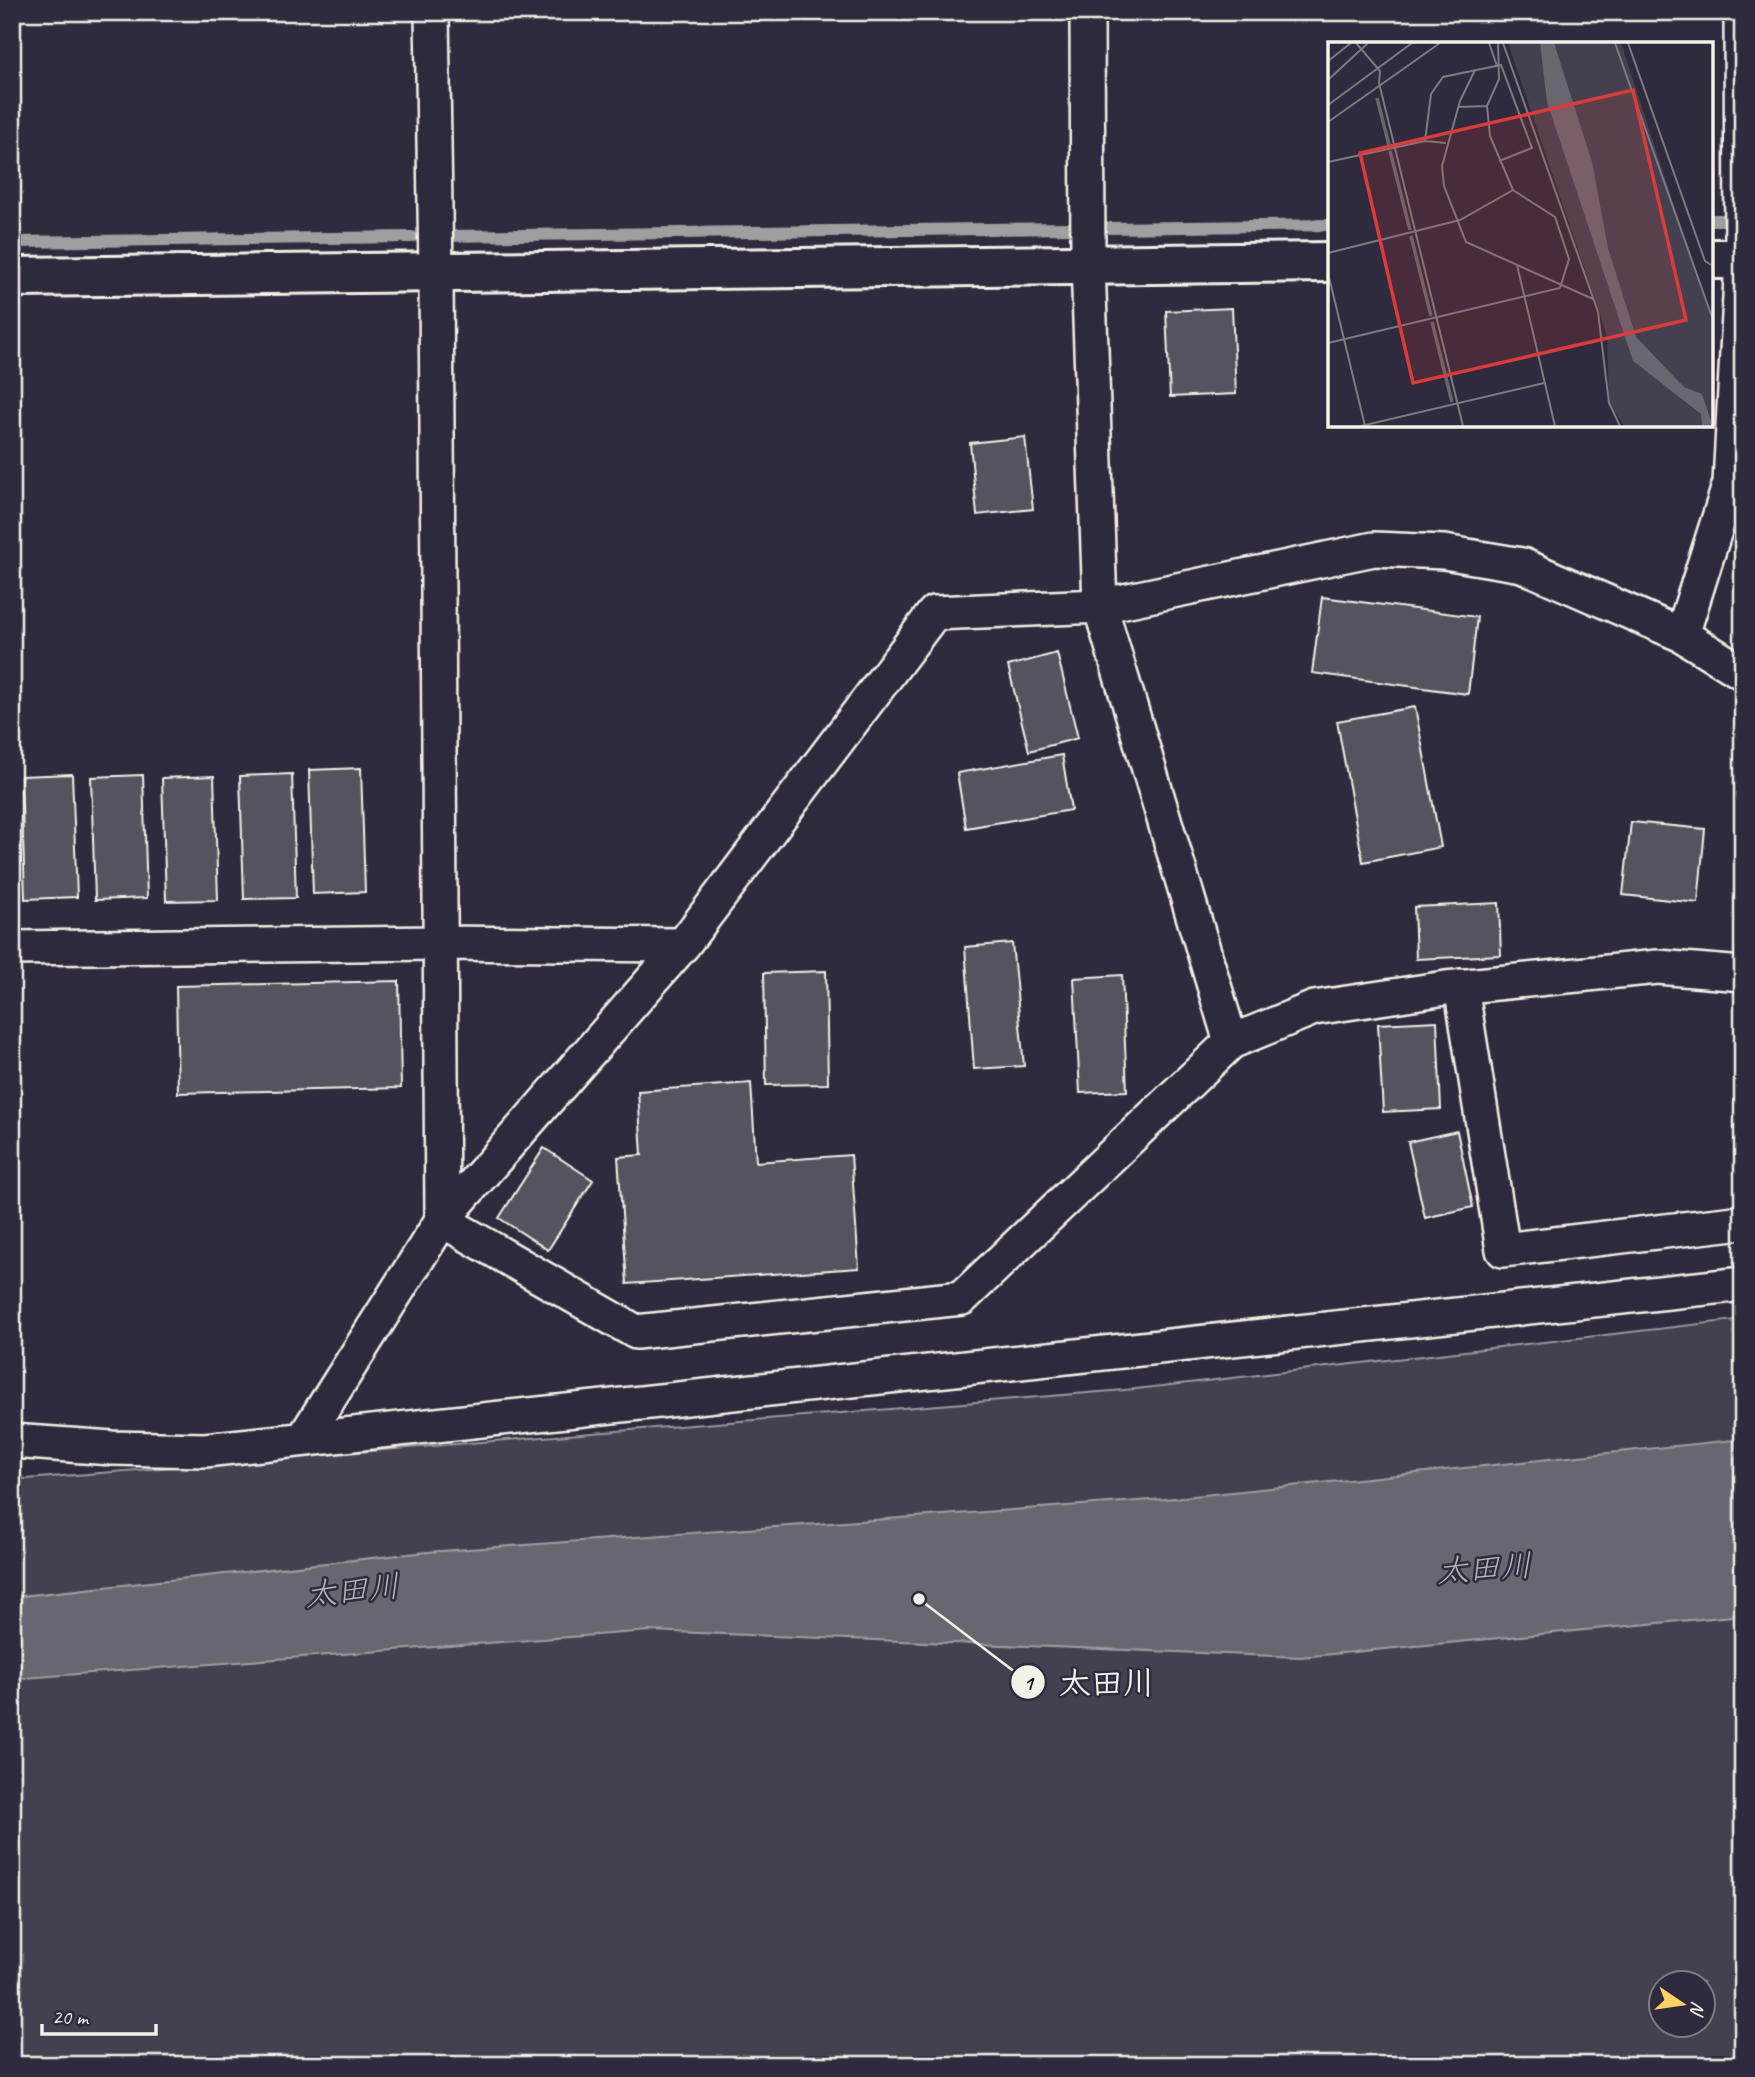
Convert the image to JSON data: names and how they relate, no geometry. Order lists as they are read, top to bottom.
{
  "water": ["太田川"],
  "places": ["太田川"],
  "scale_bar": "20 m",
  "north": "right"
}
